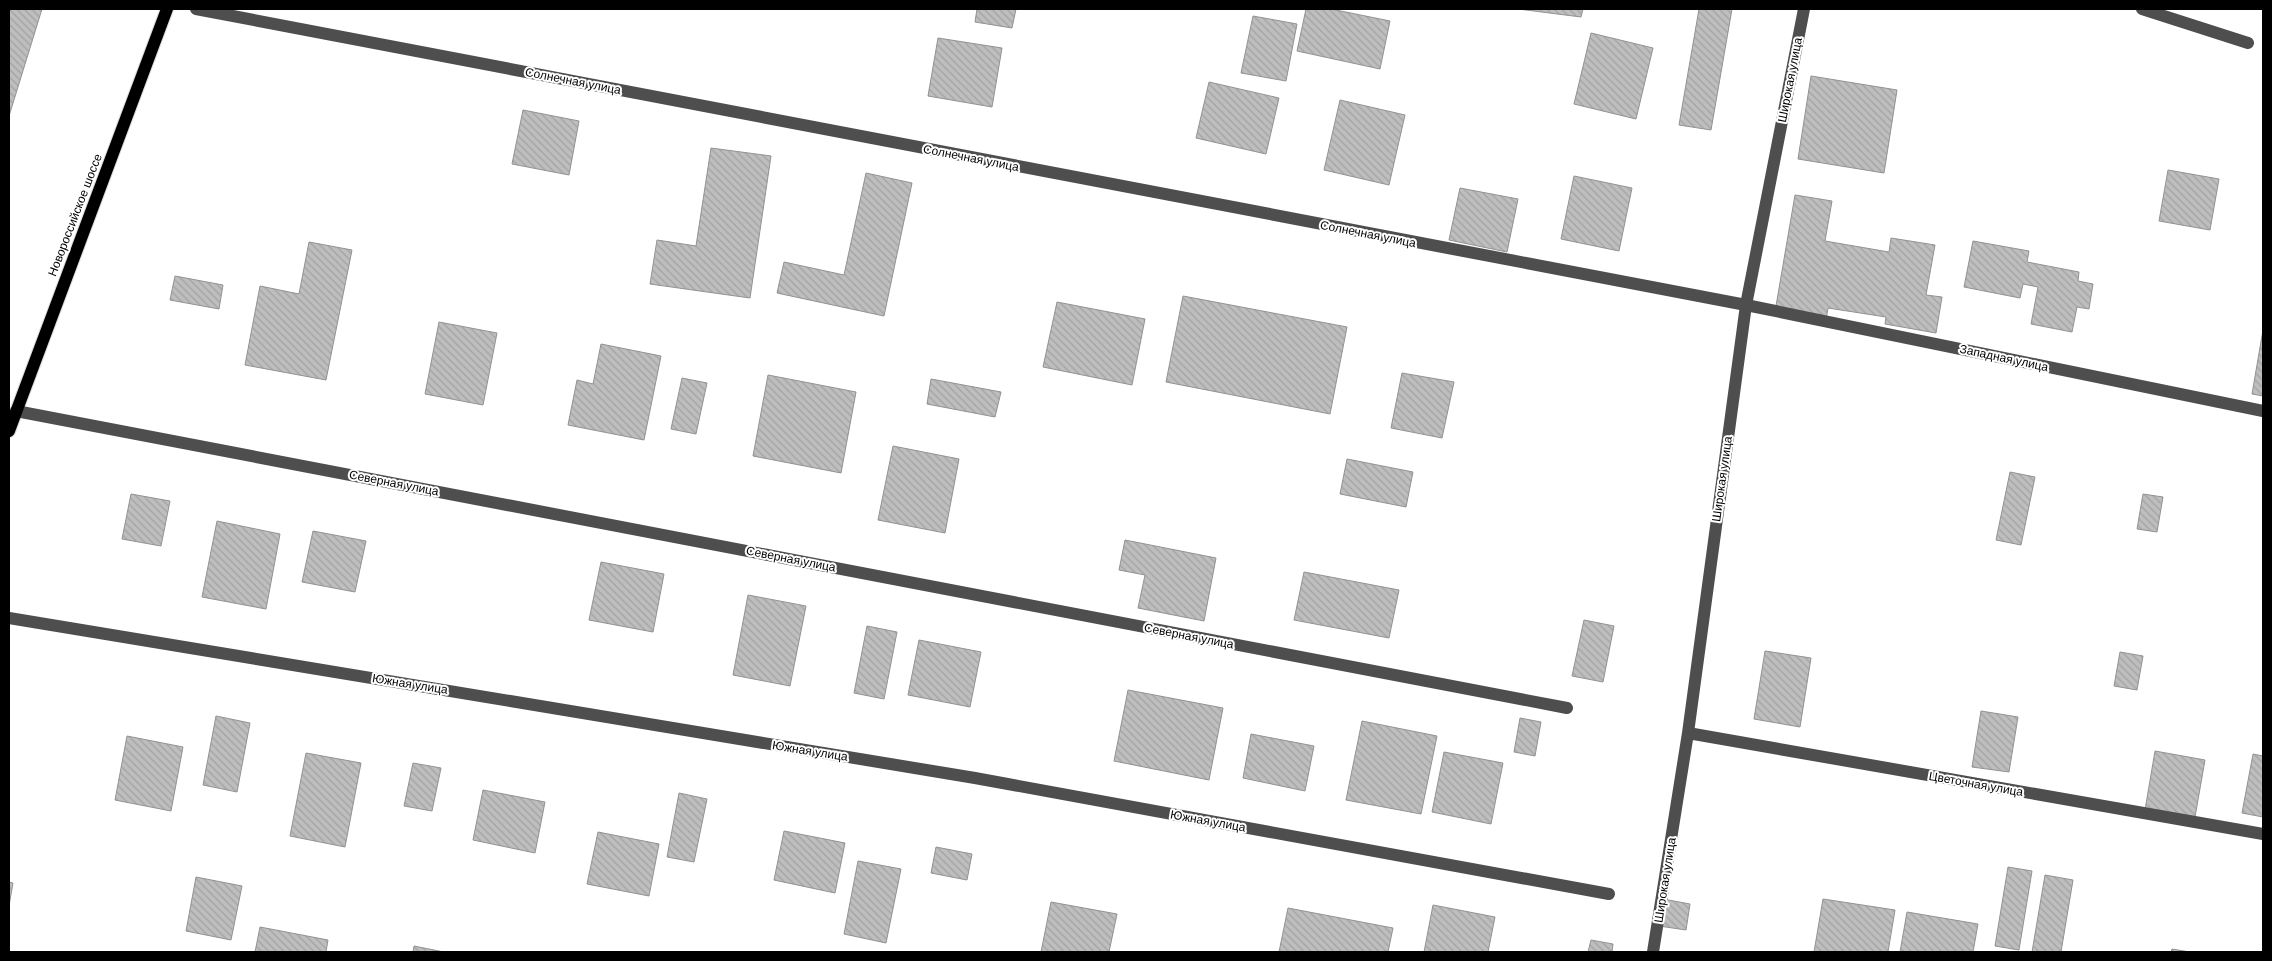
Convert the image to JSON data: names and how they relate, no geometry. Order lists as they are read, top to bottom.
{
  "streets": {
    "main road": ["Новороссийское шоссе"],
    "street": [
      "Широкая улица",
      "Солнечная улица",
      "Западная улица",
      "Северная улица",
      "Южная улица",
      "Цветочная улица"
    ]
  },
  "crossings": [
    ["Широкая улица", "Солнечная улица"],
    ["Широкая улица", "Западная улица"],
    ["Широкая улица", "Цветочная улица"],
    ["Солнечная улица", "Западная улица"],
    ["Новороссийское шоссе", "Северная улица"]
  ]
}
